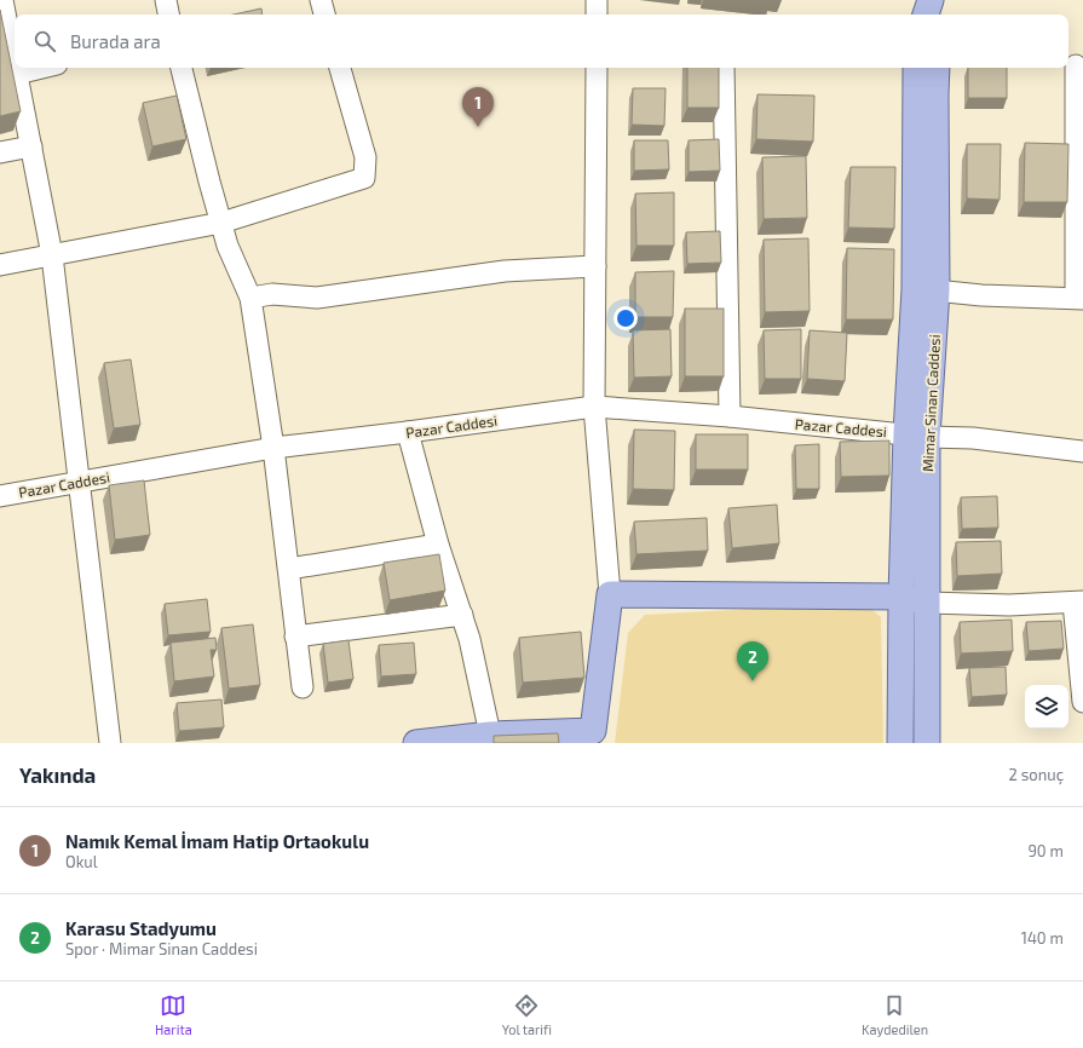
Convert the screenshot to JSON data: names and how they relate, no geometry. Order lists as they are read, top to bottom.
{
  "streets": {
    "main road": ["Mimar Sinan Caddesi"],
    "street": ["Pazar Caddesi"]
  },
  "crossings": [
    ["Mimar Sinan Caddesi", "Pazar Caddesi"]
  ],
  "page": {
    "search": "Burada ara",
    "pins": ["1", "2"],
    "heading": ["Yakında", "2 sonuç"],
    "list": [
      {
        "mark": "1",
        "name": "Namık Kemal İmam Hatip Ortaokulu",
        "note": "Okul",
        "value": "90 m"
      },
      {
        "mark": "2",
        "name": "Karasu Stadyumu",
        "note": "Spor · Mimar Sinan Caddesi",
        "value": "140 m"
      }
    ],
    "nav": ["Harita", "Yol tarifi", "Kaydedilen"]
  }
}
